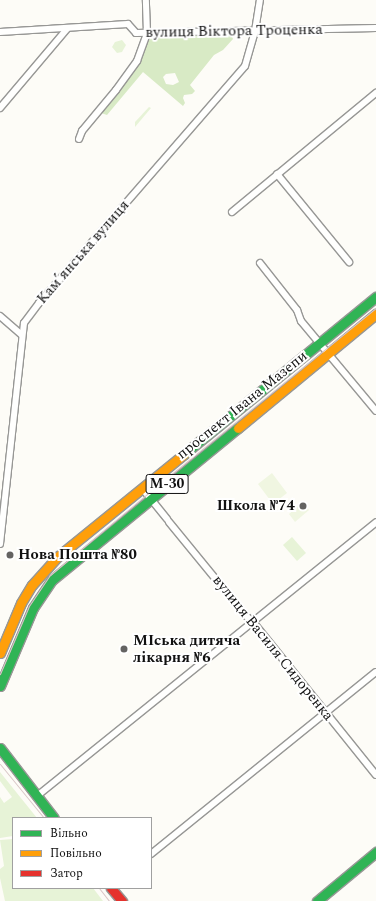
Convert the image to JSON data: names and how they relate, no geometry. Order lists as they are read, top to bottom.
{
  "streets": {
    "main road": ["проспект Івана Мазепи", "М-30"],
    "street": ["вулиця Віктора Троценка", "Камʼянська вулиця", "вулиця Василя Сидоренка"]
  },
  "crossings": [
    ["вулиця Віктора Троценка", "Камʼянська вулиця"],
    ["проспект Івана Мазепи", "вулиця Василя Сидоренка"]
  ],
  "places": ["Школа №74", "Нова Пошта №80", "МІська дитяча лікарня №6"],
  "legend": ["Вільно", "Повільно", "Затор"]
}
